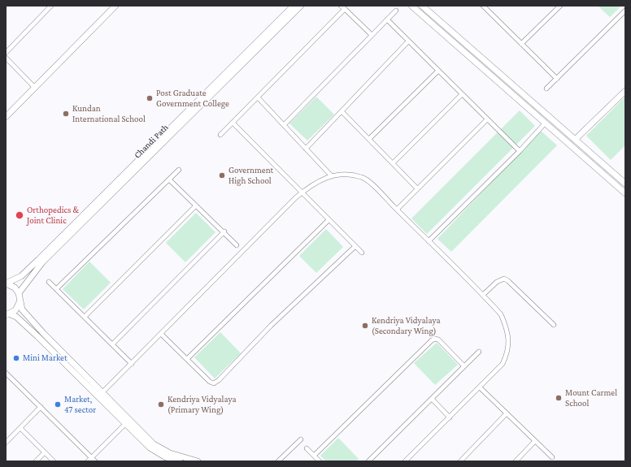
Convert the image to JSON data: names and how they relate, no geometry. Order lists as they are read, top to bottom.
{
  "streets": {
    "main road": ["Chandi Path"]
  },
  "places": [
    "Post Graduate Government College",
    "Kundan International School",
    "Government High School",
    "Orthopedics & Joint Clinic",
    "Kendriya Vidyalaya (Secondary Wing)",
    "Mini Market",
    "Mount Carmel School",
    "Market, 47 sector",
    "Kendriya Vidyalaya (Primary Wing)"
  ]
}
